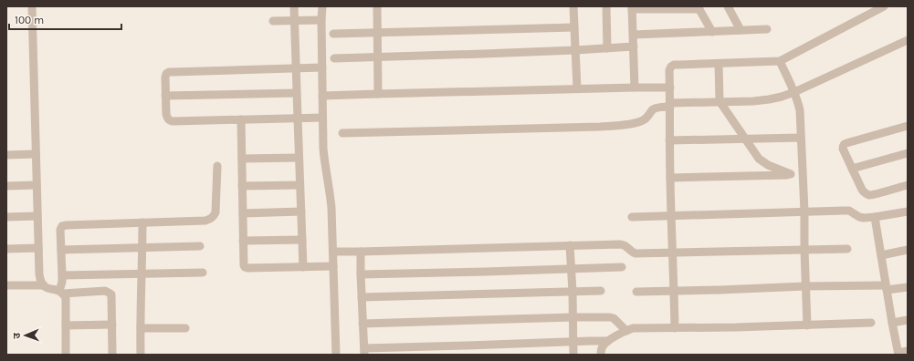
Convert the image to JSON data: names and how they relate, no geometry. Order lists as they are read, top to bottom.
{
  "scale_bar": "100 m",
  "north": "left"
}
